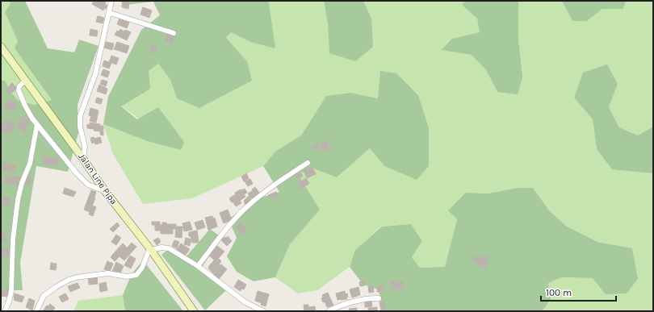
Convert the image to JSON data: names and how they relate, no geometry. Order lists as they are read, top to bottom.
{
  "streets": {
    "main road": ["Jalan Line Pipa"]
  },
  "scale_bar": "100 m"
}
